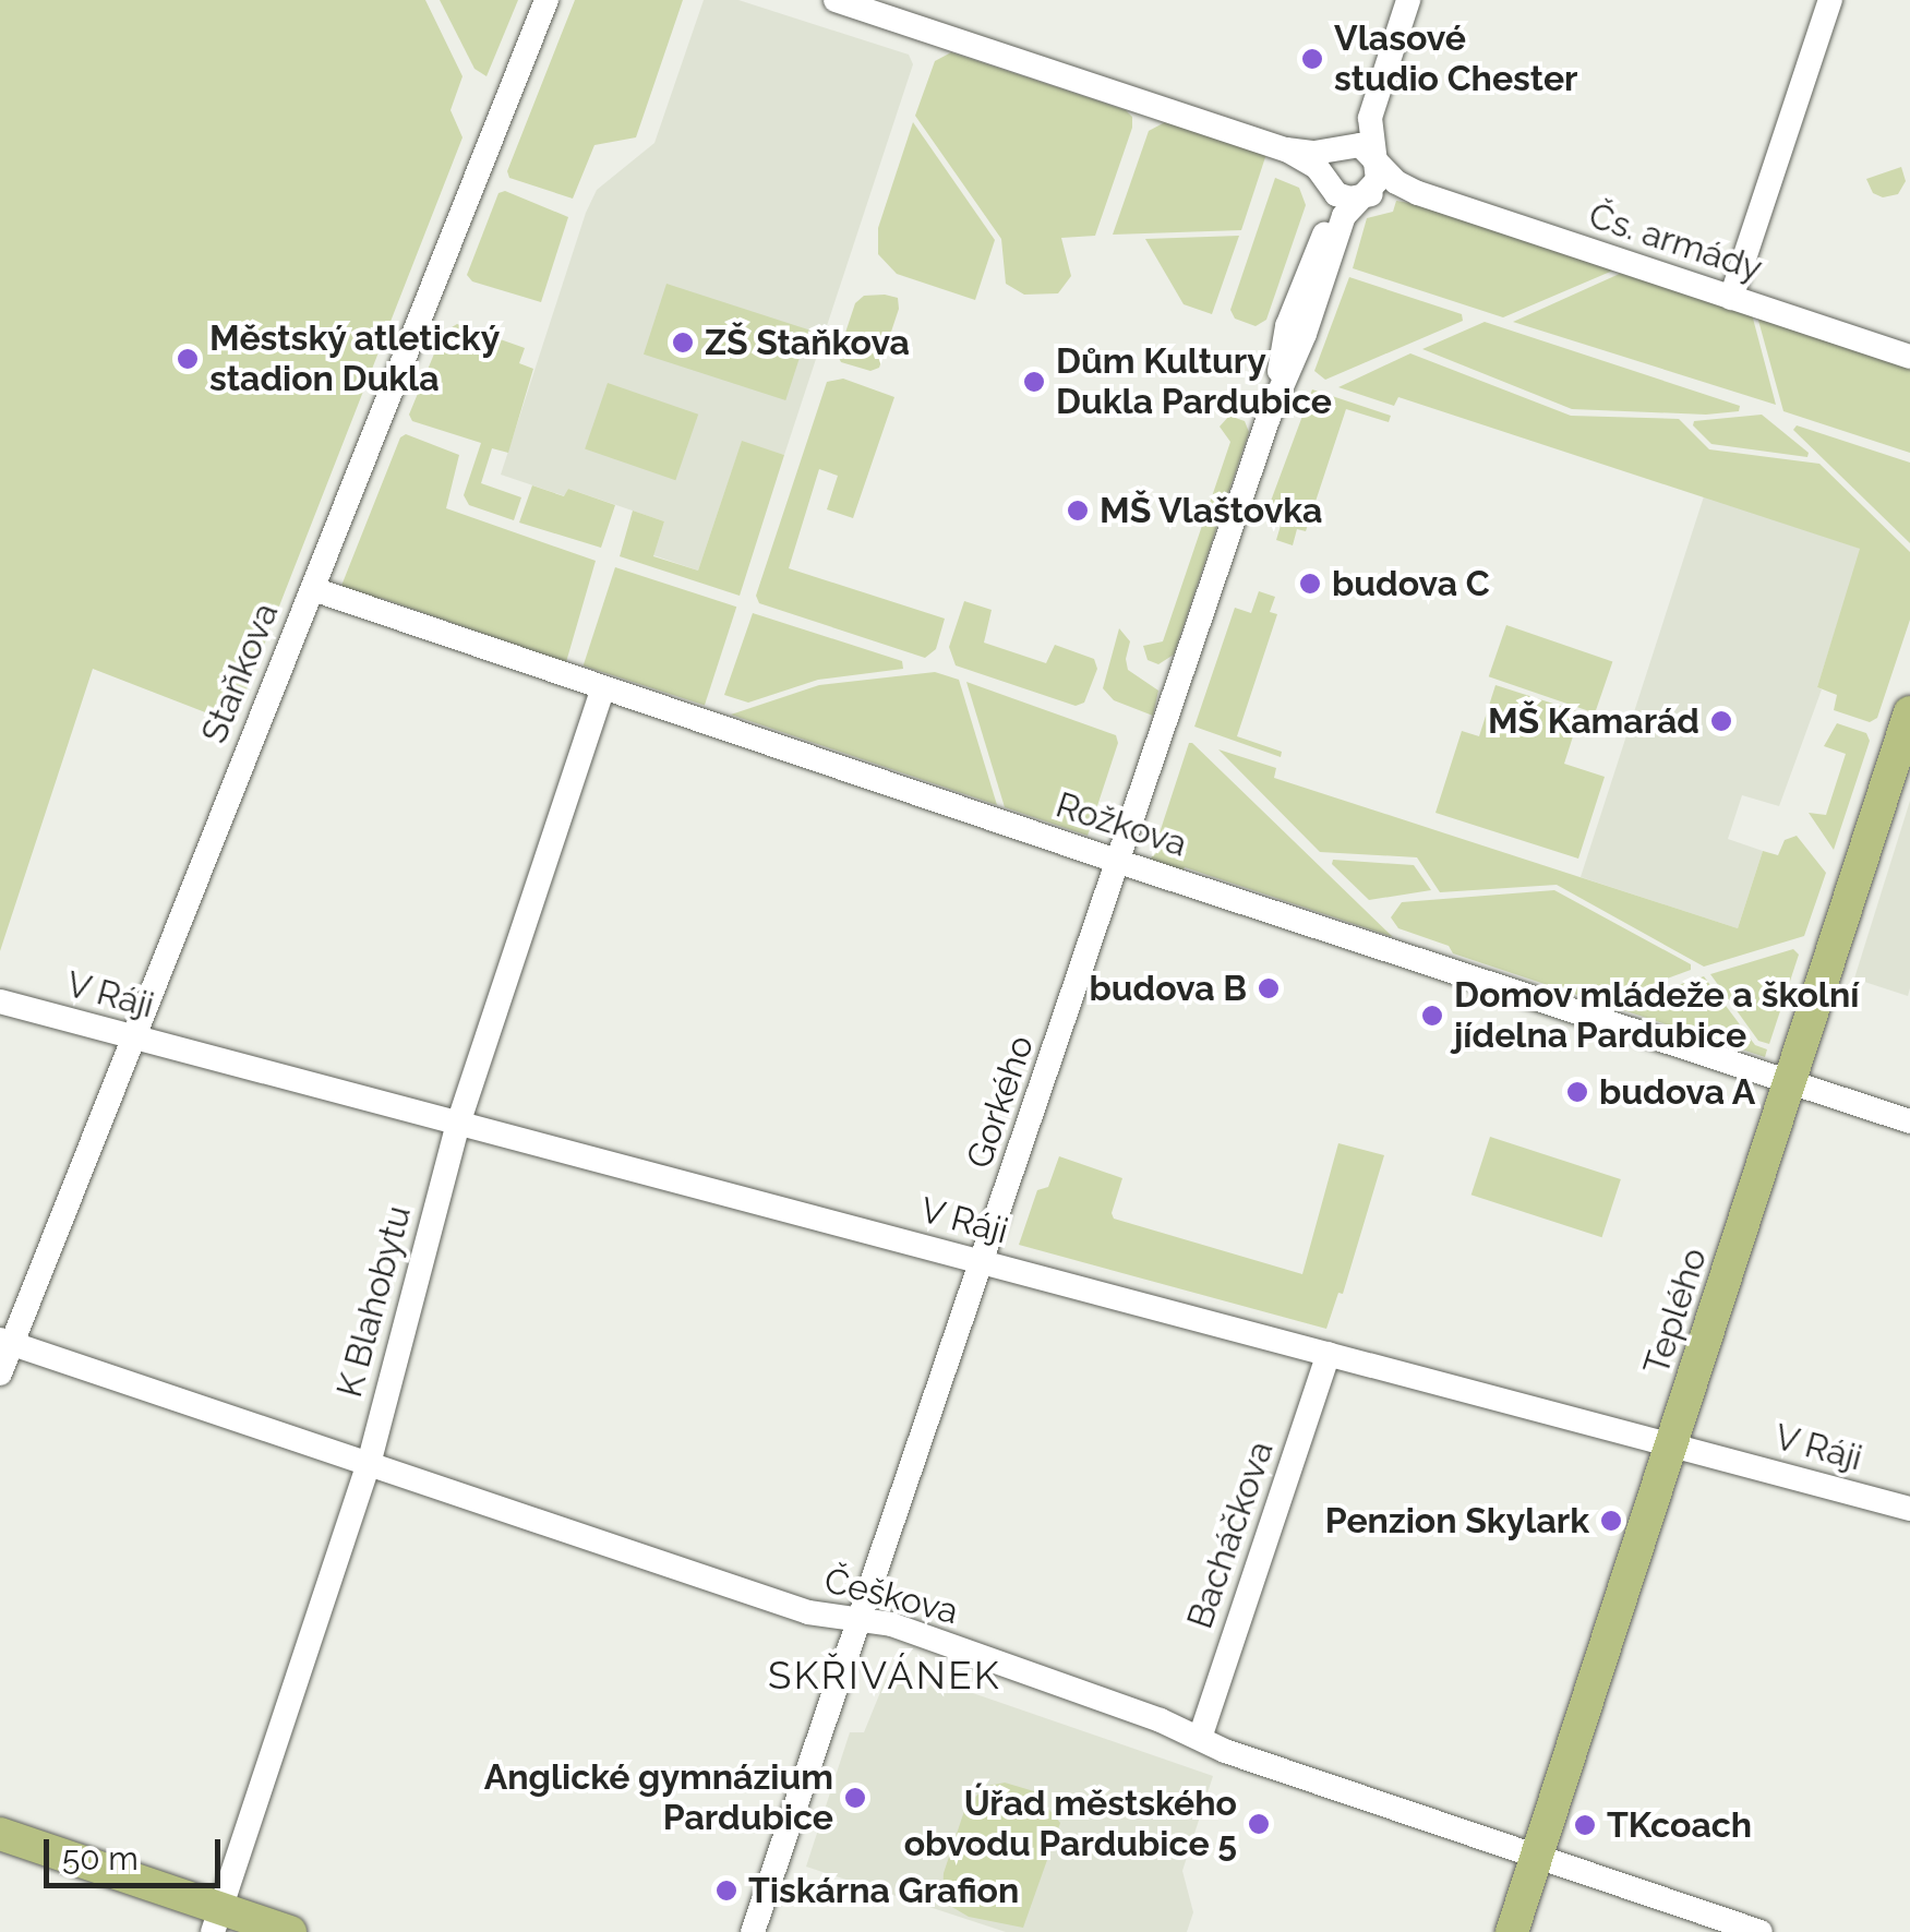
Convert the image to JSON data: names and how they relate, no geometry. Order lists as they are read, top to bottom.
{
  "streets": {
    "main road": ["Teplého"],
    "street": [
      "Čs. armády",
      "Staňkova",
      "Rožkova",
      "V Ráji",
      "Gorkého",
      "K Blahobytu",
      "Bacháčkova",
      "Češkova"
    ]
  },
  "crossings": [
    ["Čs. armády", "Gorkého"],
    ["Staňkova", "Rožkova"],
    ["Staňkova", "V Ráji"],
    ["Staňkova", "Češkova"],
    ["Rožkova", "Gorkého"],
    ["Rožkova", "K Blahobytu"],
    ["Rožkova", "Teplého"],
    ["V Ráji", "Gorkého"],
    ["V Ráji", "K Blahobytu"],
    ["V Ráji", "Teplého"],
    ["V Ráji", "Bacháčkova"],
    ["Gorkého", "Češkova"],
    ["K Blahobytu", "Češkova"],
    ["Teplého", "Češkova"],
    ["Bacháčkova", "Češkova"]
  ],
  "districts": ["SKŘIVÁNEK"],
  "places": [
    "Vlasové studio Chester",
    "ZŠ Staňkova",
    "Městský atletický stadion Dukla",
    "Dům Kultury Dukla Pardubice",
    "MŠ Vlaštovka",
    "budova C",
    "MŠ Kamarád",
    "budova B",
    "Domov mládeže a školní jídelna Pardubice",
    "budova A",
    "Penzion Skylark",
    "Anglické gymnázium Pardubice",
    "Úřad městského obvodu Pardubice 5",
    "TKcoach",
    "Tiskárna Grafion"
  ],
  "scale_bar": "50 m"
}
